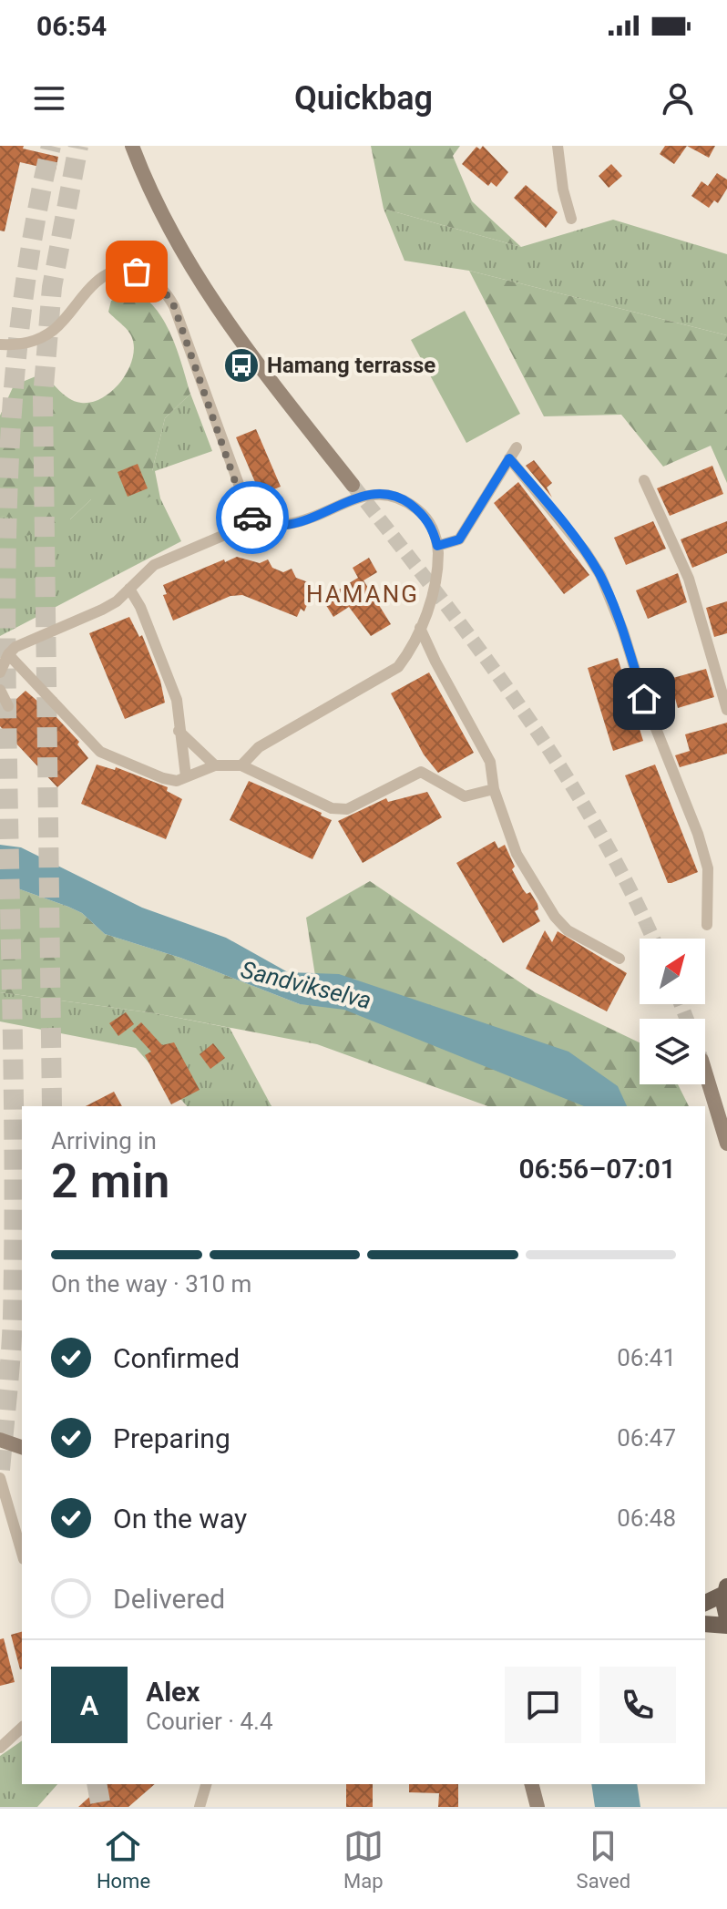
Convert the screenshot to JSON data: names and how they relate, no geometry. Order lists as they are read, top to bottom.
{
  "districts": ["HAMANG"],
  "water": ["Sandvikselva"],
  "places": {
    "bus stop": ["Hamang terrasse"]
  },
  "north": "top right",
  "page": {
    "status": "06:54",
    "header": "Quickbag",
    "heading": ["2 min", "Arriving in", "06:56–07:01"],
    "panel": ["Alex", "Courier · 4.4"],
    "bar": "On the way · 310 m",
    "list": [
      ["Confirmed", "06:41"],
      ["Preparing", "06:47"],
      ["On the way", "06:48"],
      "Delivered"
    ],
    "round": "A",
    "tabs": ["Home", "Map", "Saved"]
  }
}
